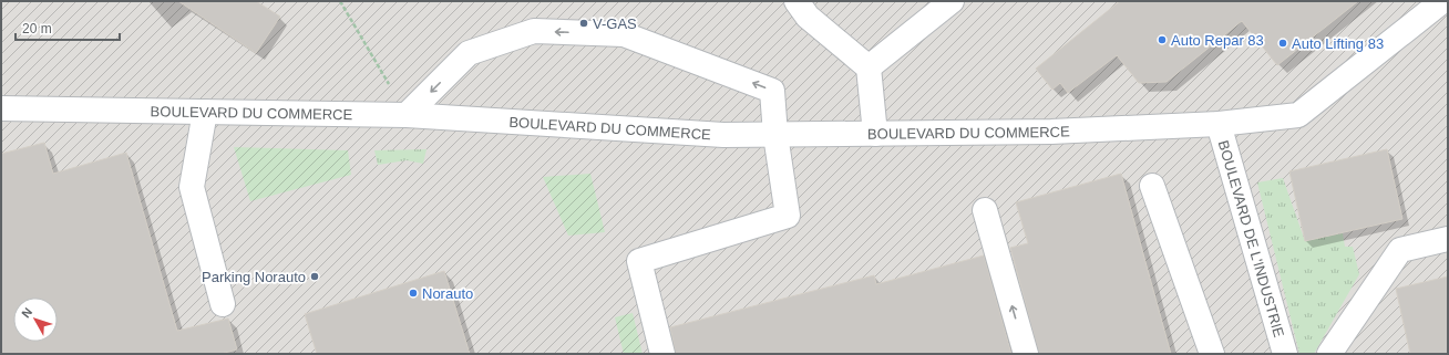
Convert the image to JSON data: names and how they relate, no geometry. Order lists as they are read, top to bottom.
{
  "streets": {
    "street": ["BOULEVARD DU COMMERCE", "BOULEVARD DE L'INDUSTRIE"]
  },
  "crossings": [
    ["BOULEVARD DU COMMERCE", "BOULEVARD DE L'INDUSTRIE"]
  ],
  "places": [
    "V-GAS",
    "Auto Repar 83",
    "Auto Lifting 83",
    "Parking Norauto",
    "Norauto"
  ],
  "scale_bar": "20 m",
  "north": "top left"
}
